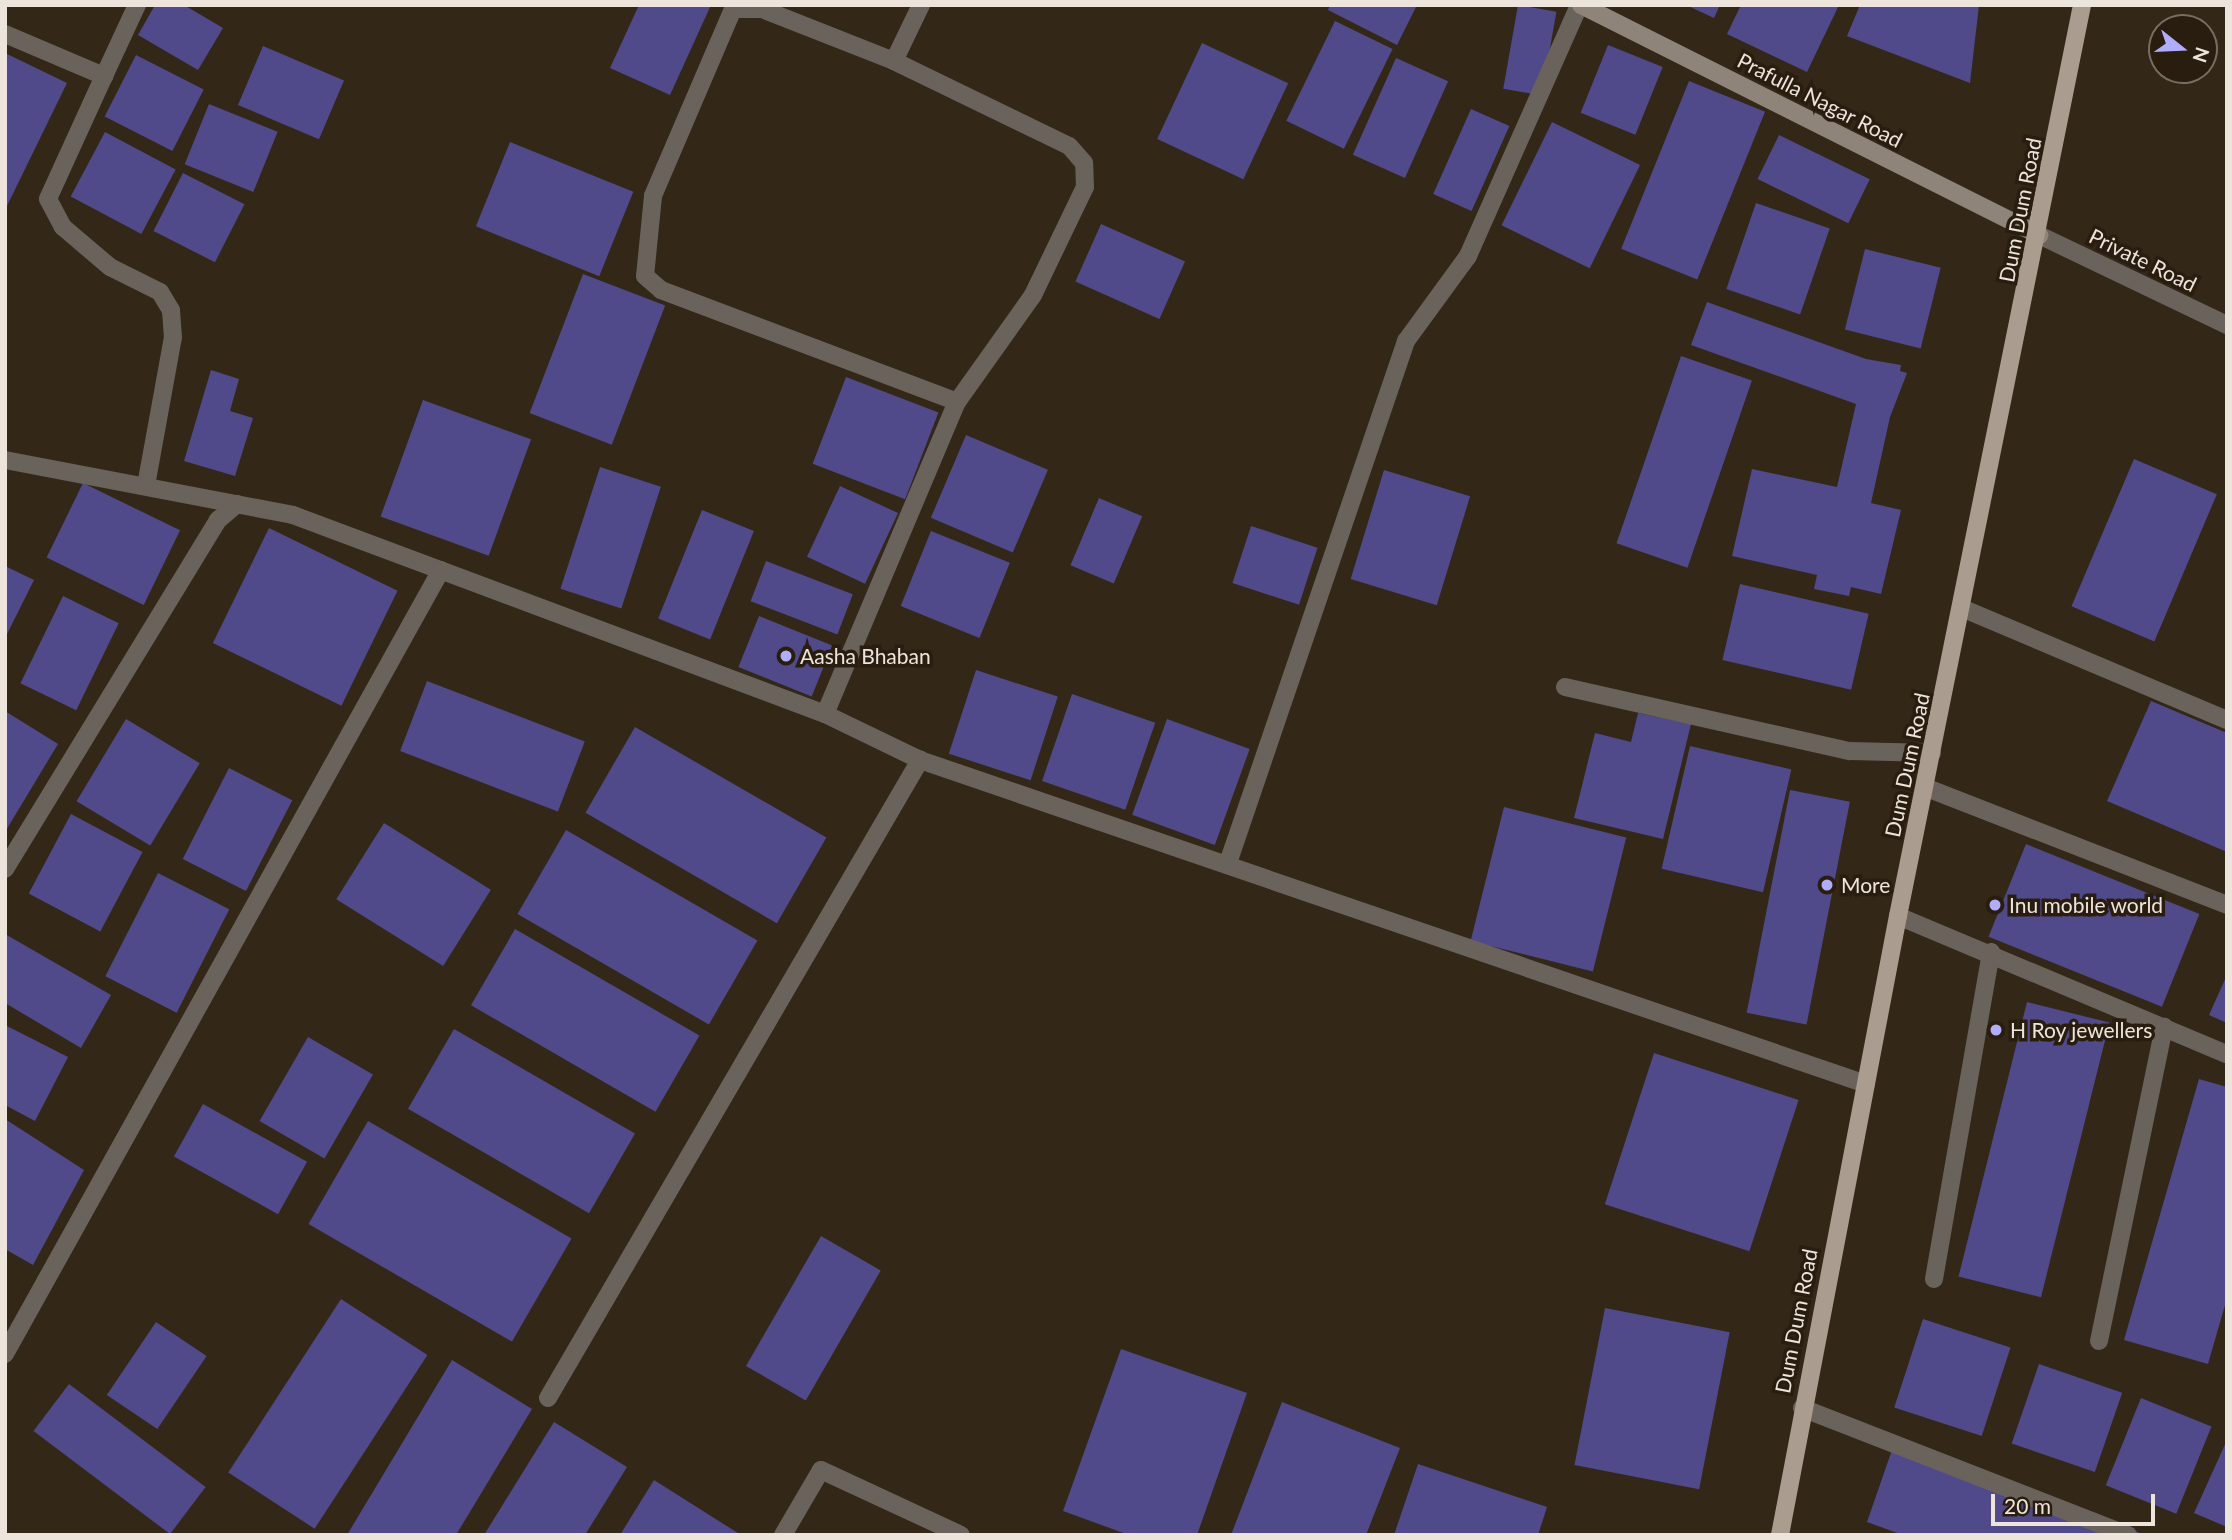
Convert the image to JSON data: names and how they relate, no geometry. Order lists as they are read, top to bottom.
{
  "streets": {
    "main road": ["Dum Dum Road"],
    "street": ["Prafulla Nagar Road", "Private Road"]
  },
  "crossings": [
    ["Prafulla Nagar Road", "Dum Dum Road"],
    ["Prafulla Nagar Road", "Private Road"],
    ["Dum Dum Road", "Private Road"]
  ],
  "places": [
    "Aasha Bhaban",
    "More",
    "Inu mobile world",
    "H Roy jewellers"
  ],
  "scale_bar": "20 m",
  "north": "right"
}
